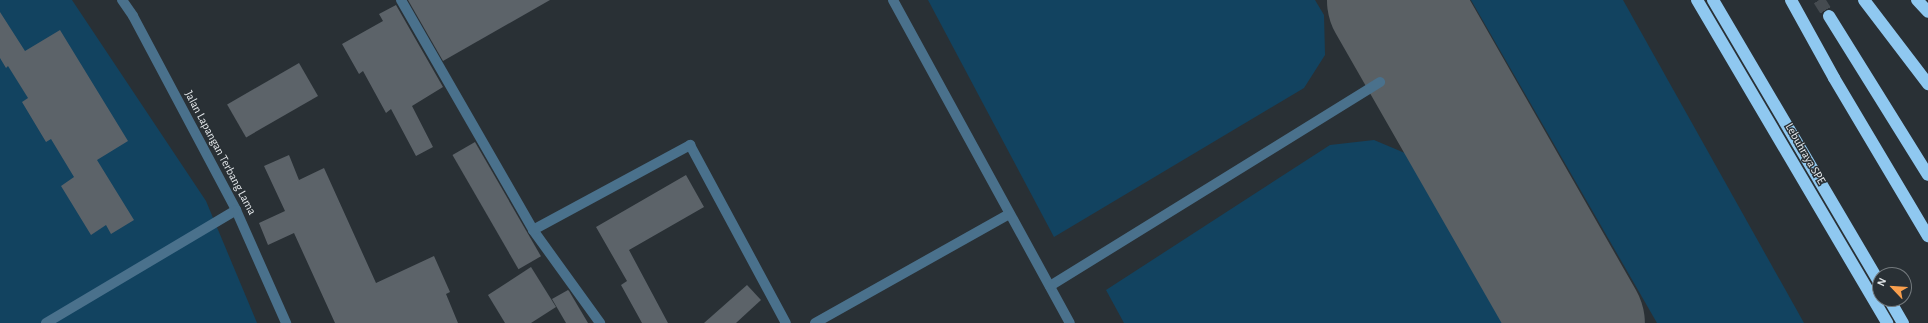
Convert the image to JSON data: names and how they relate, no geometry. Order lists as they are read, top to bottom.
{
  "streets": {
    "highway": ["Lebuhraya SPE"],
    "street": ["Jalan Lapangan Terbang Lama"]
  },
  "north": "top left"
}
